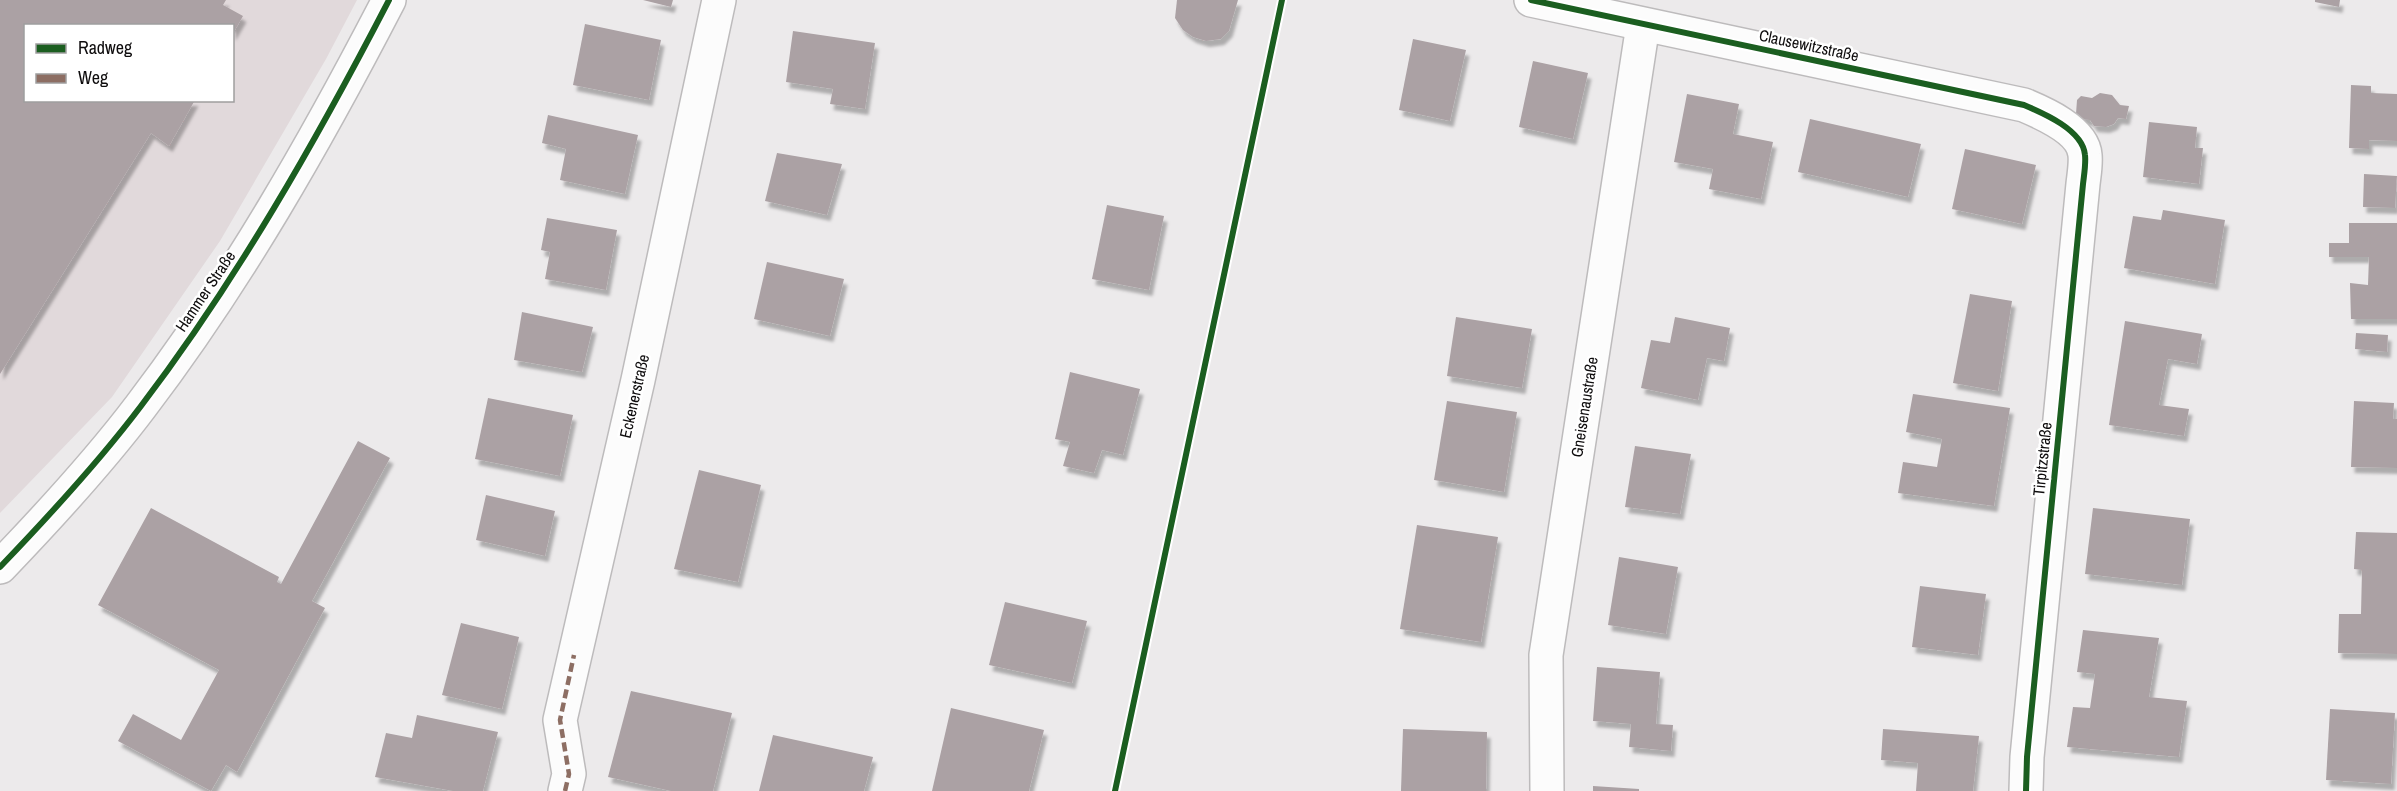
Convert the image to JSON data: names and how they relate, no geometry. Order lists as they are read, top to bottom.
{
  "streets": {
    "street": [
      "Clausewitzstraße",
      "Hammer Straße",
      "Eckenerstraße",
      "Gneisenaustraße",
      "Tirpitzstraße"
    ]
  },
  "crossings": [
    ["Clausewitzstraße", "Gneisenaustraße"],
    ["Clausewitzstraße", "Tirpitzstraße"]
  ],
  "legend": ["Radweg", "Weg"]
}
